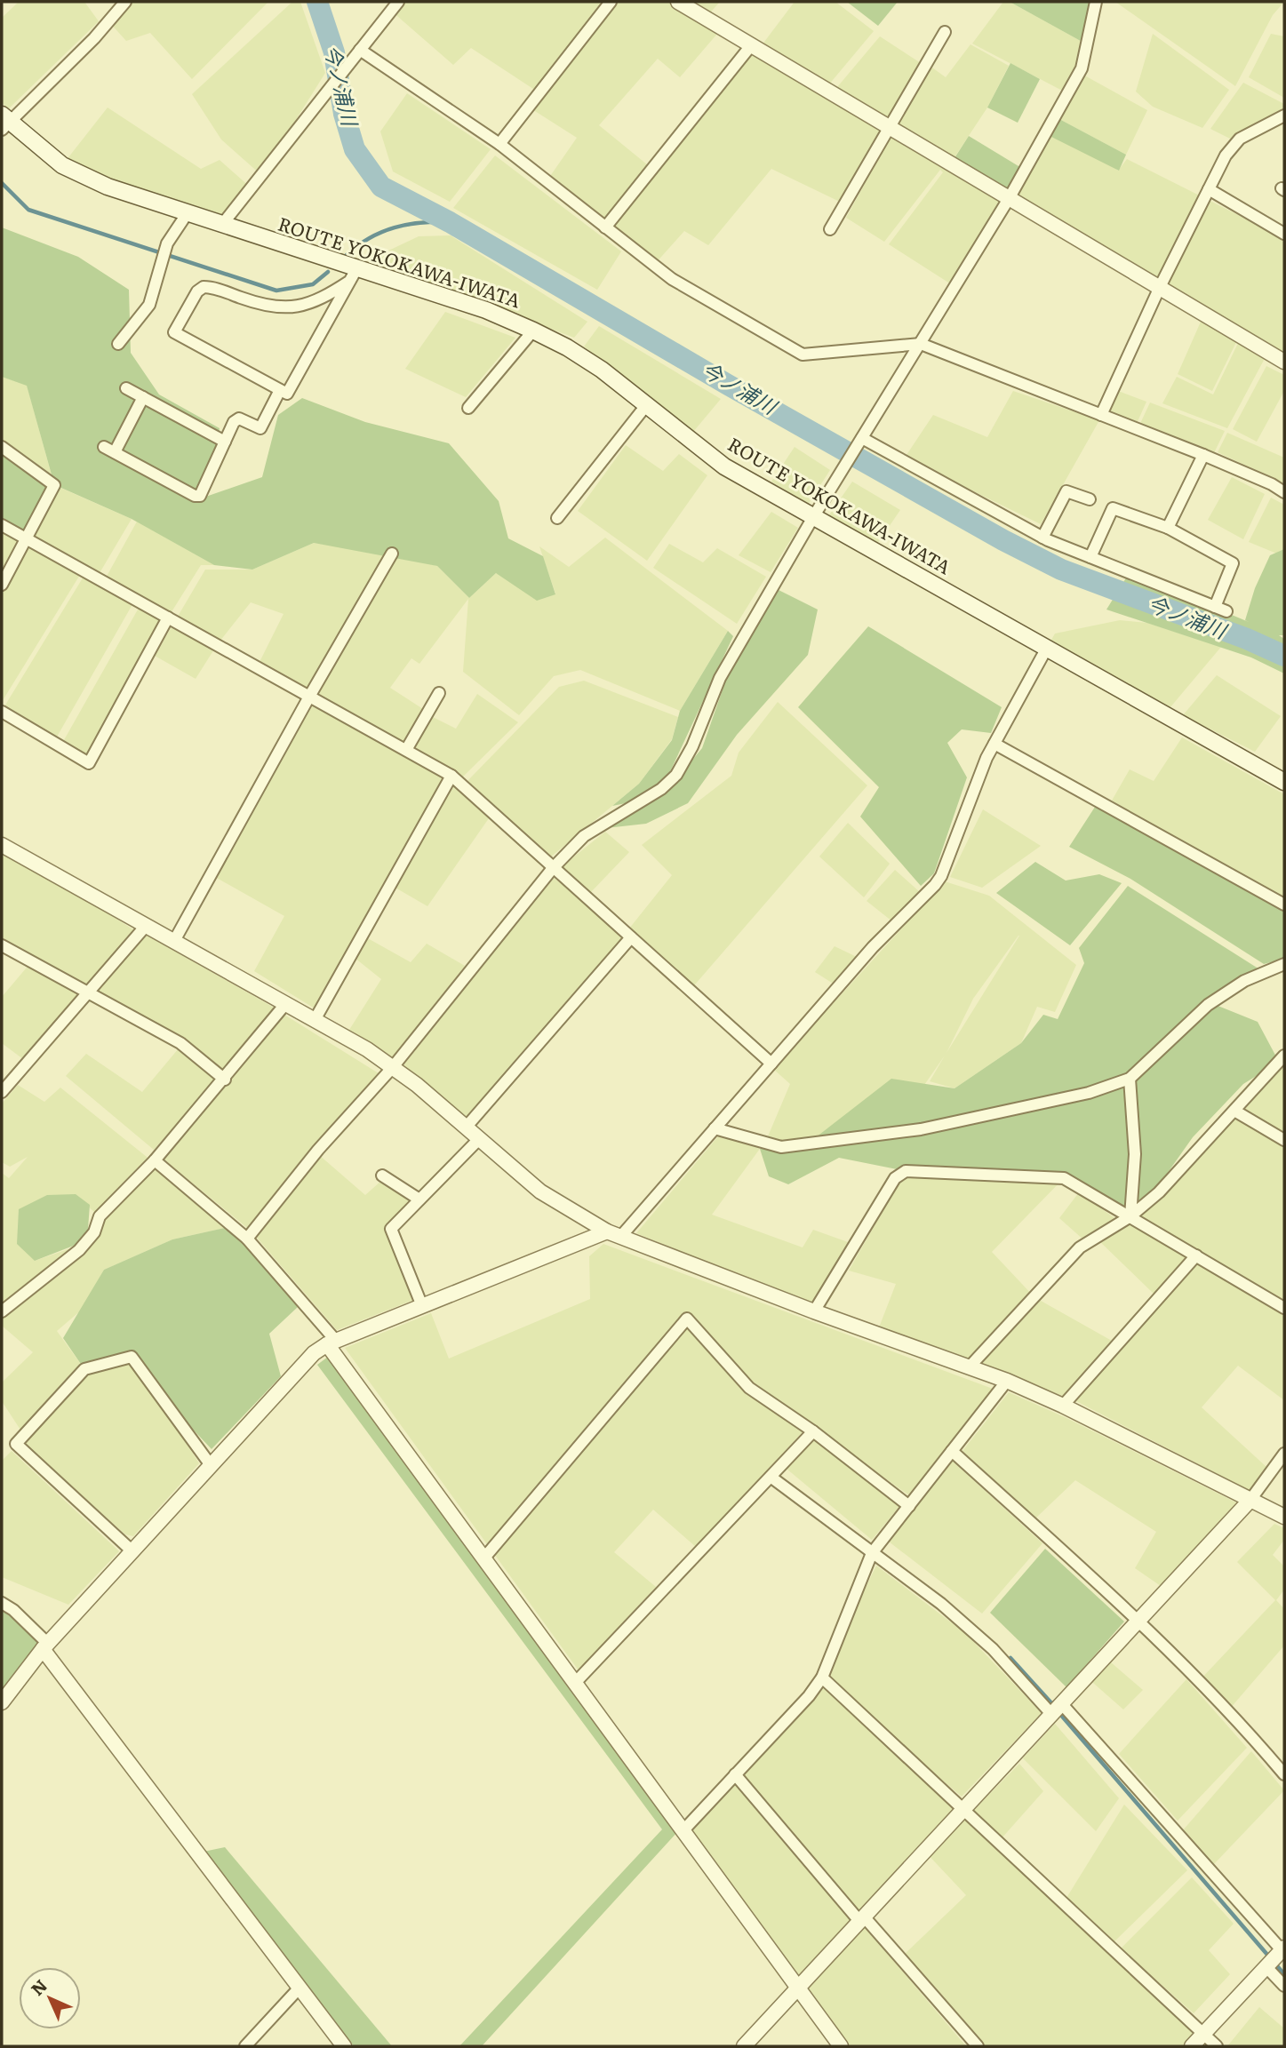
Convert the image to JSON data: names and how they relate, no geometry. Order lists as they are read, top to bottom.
{
  "streets": {
    "main road": ["ROUTE YOKOKAWA-IWATA"]
  },
  "water": ["今ノ浦川"],
  "north": "top left"
}
